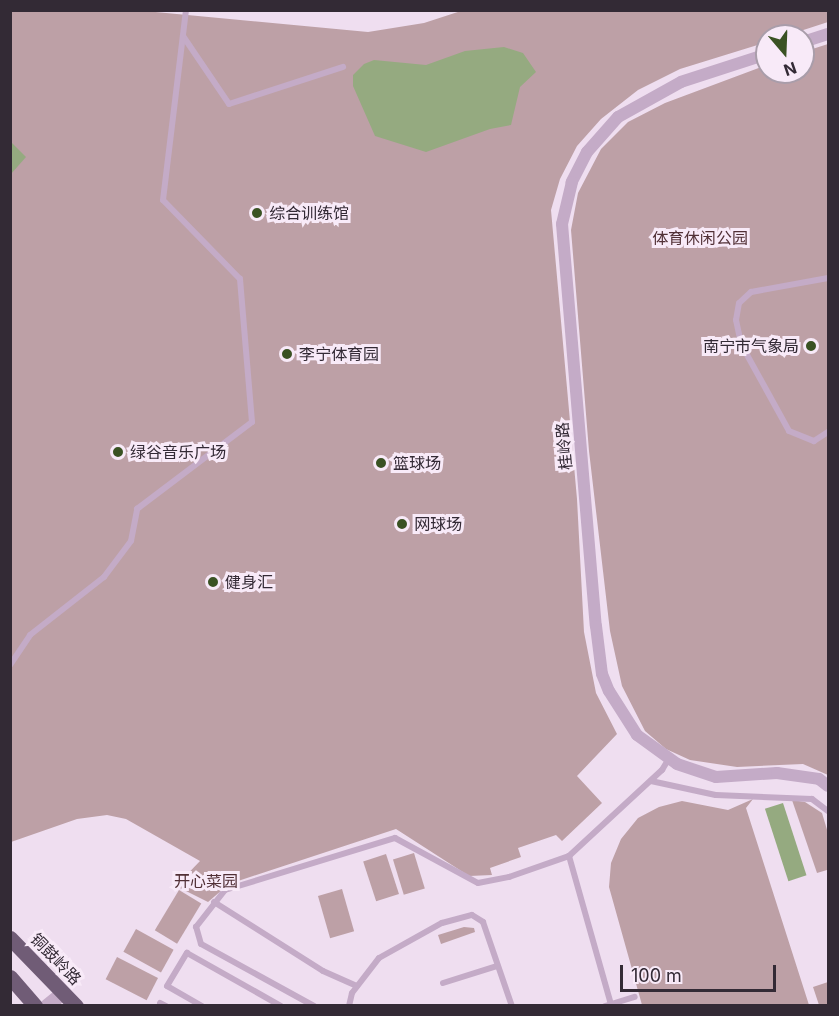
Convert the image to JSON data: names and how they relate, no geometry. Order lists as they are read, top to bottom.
{
  "streets": {
    "main road": ["铜鼓岭路"],
    "street": ["桂岭路"]
  },
  "parks": ["体育休闲公园", "开心菜园"],
  "places": [
    "综合训练馆",
    "南宁市气象局",
    "李宁体育园",
    "绿谷音乐广场",
    "篮球场",
    "网球场",
    "健身汇"
  ],
  "scale_bar": "100 m",
  "north": "bottom"
}
